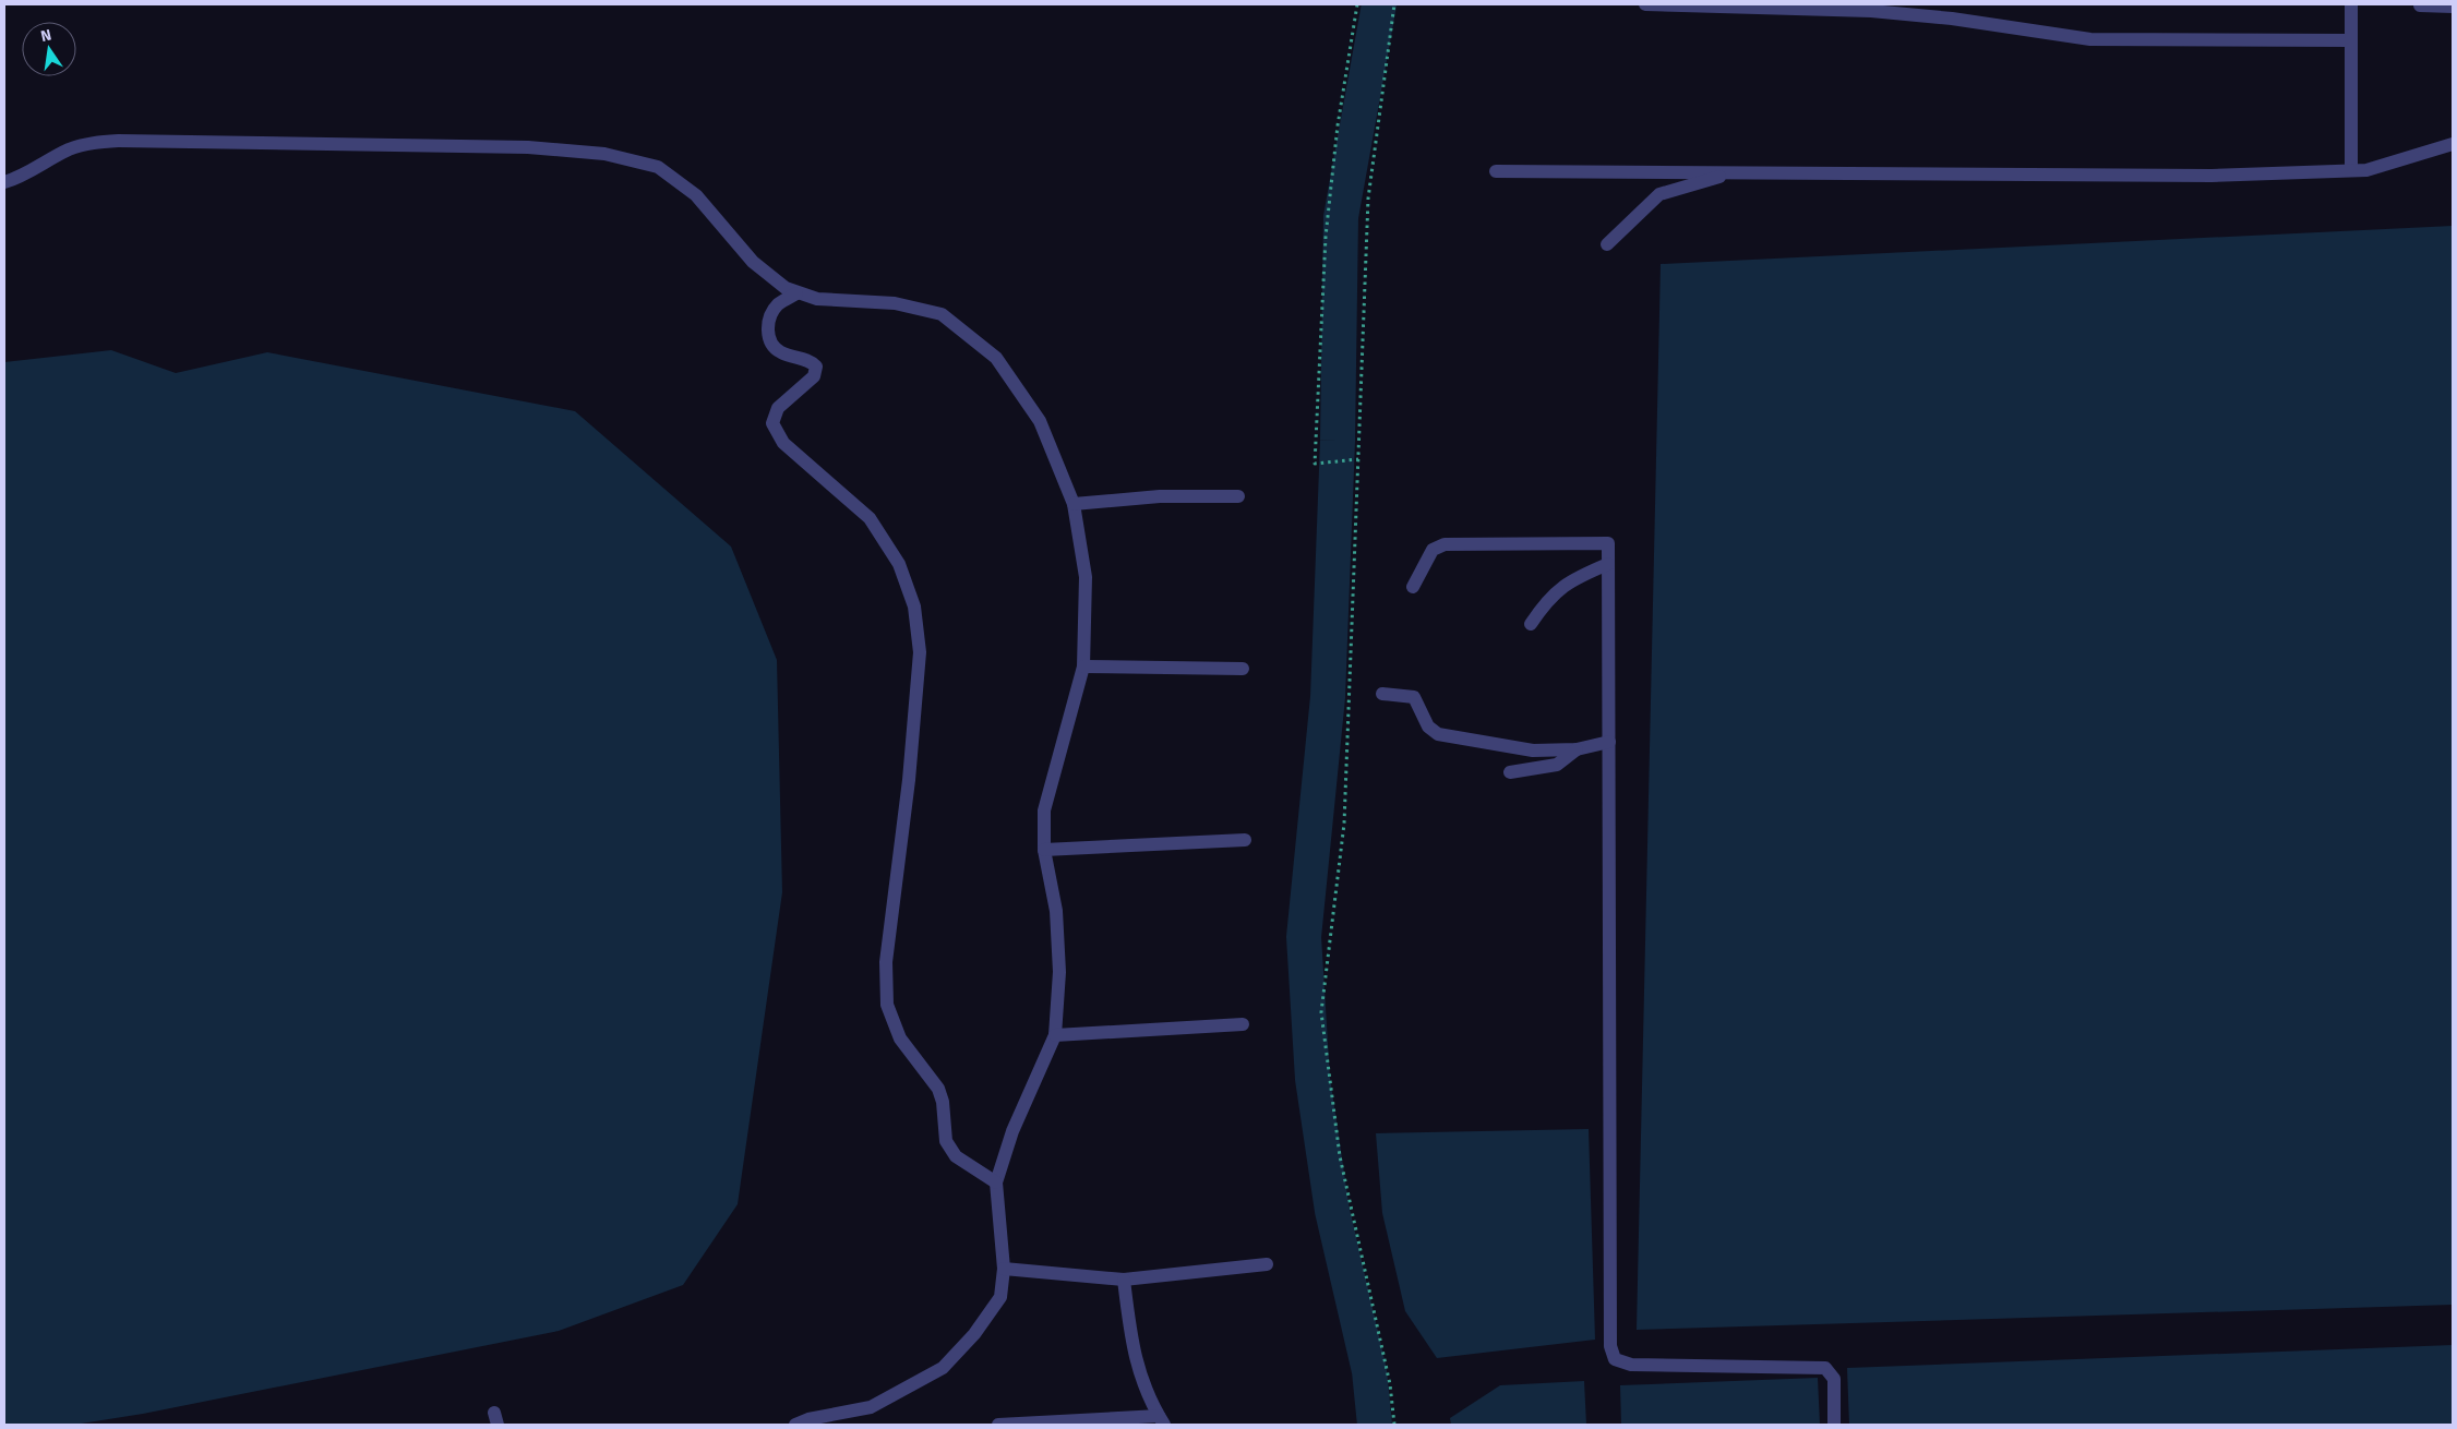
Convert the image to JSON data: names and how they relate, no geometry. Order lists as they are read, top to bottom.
{
  "north": "top"
}
